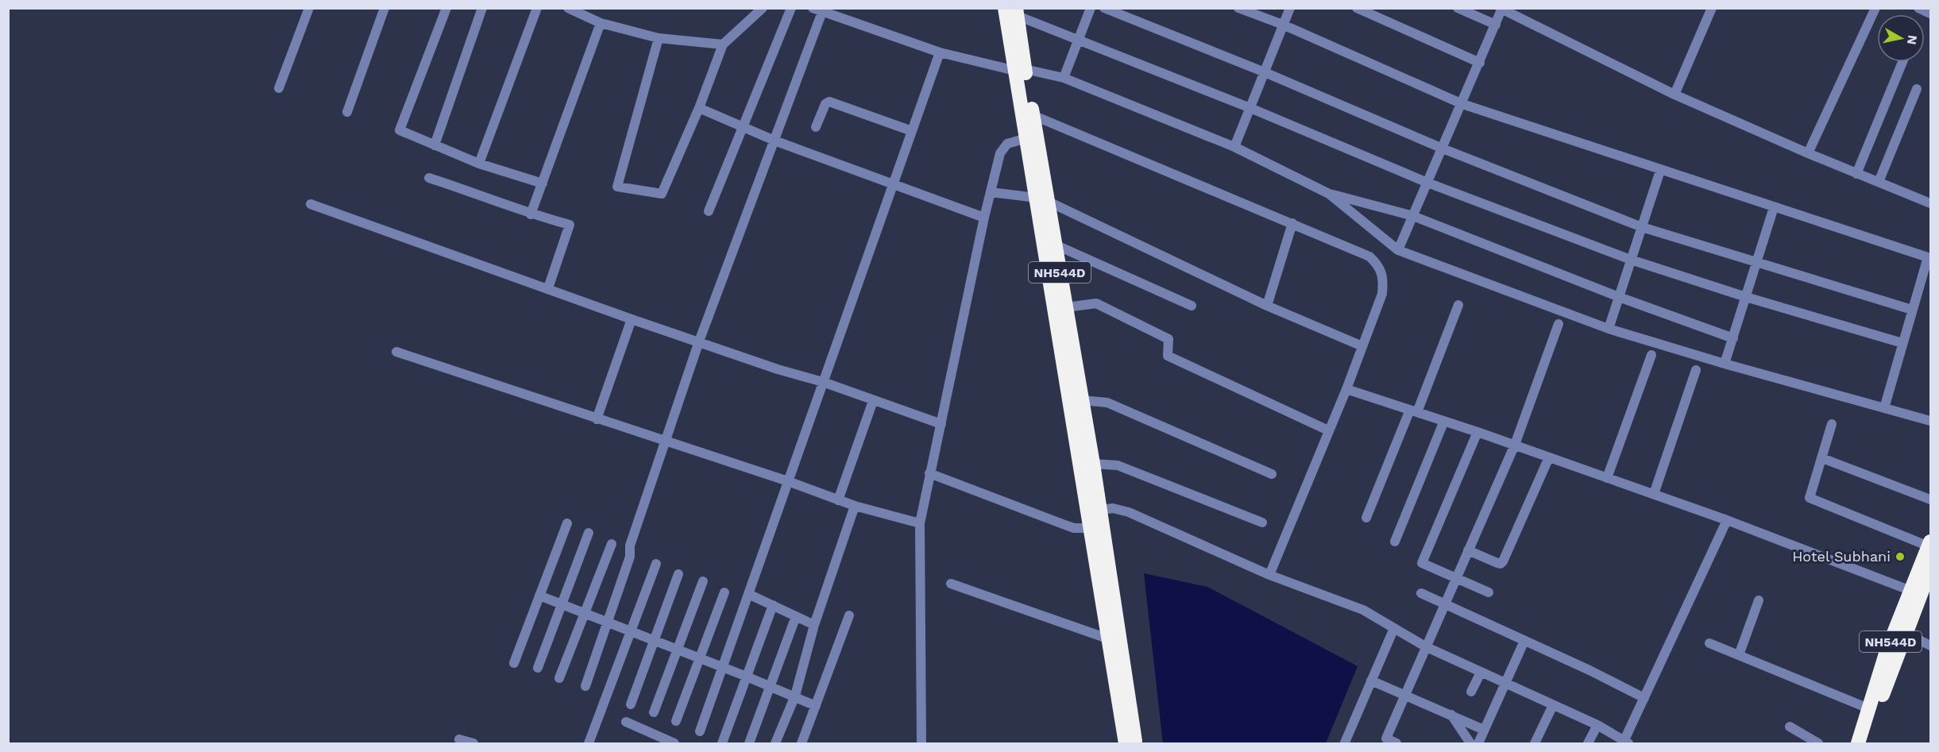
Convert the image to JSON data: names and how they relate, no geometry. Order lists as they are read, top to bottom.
{
  "streets": {
    "highway": ["NH544D"]
  },
  "places": ["Hotel Subhani"],
  "north": "right"
}
